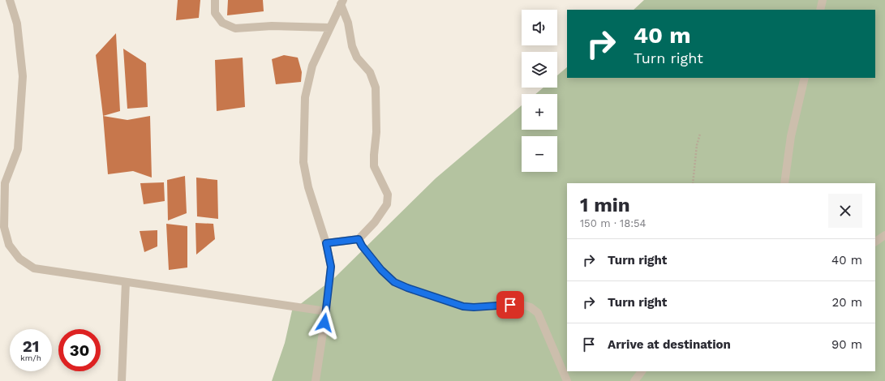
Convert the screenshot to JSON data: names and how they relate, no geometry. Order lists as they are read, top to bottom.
{
  "page": {
    "map_buttons": ["+", "−"],
    "turn": ["40 m", "Turn right"],
    "heading": ["1 min", "150 m · 18:54"],
    "list": [
      {
        "name": "Turn right",
        "value": "40 m"
      },
      {
        "name": "Turn right",
        "value": "20 m"
      },
      {
        "name": "Arrive at destination",
        "value": "90 m"
      }
    ],
    "speed": "21 km/h",
    "limit": "30"
  }
}
